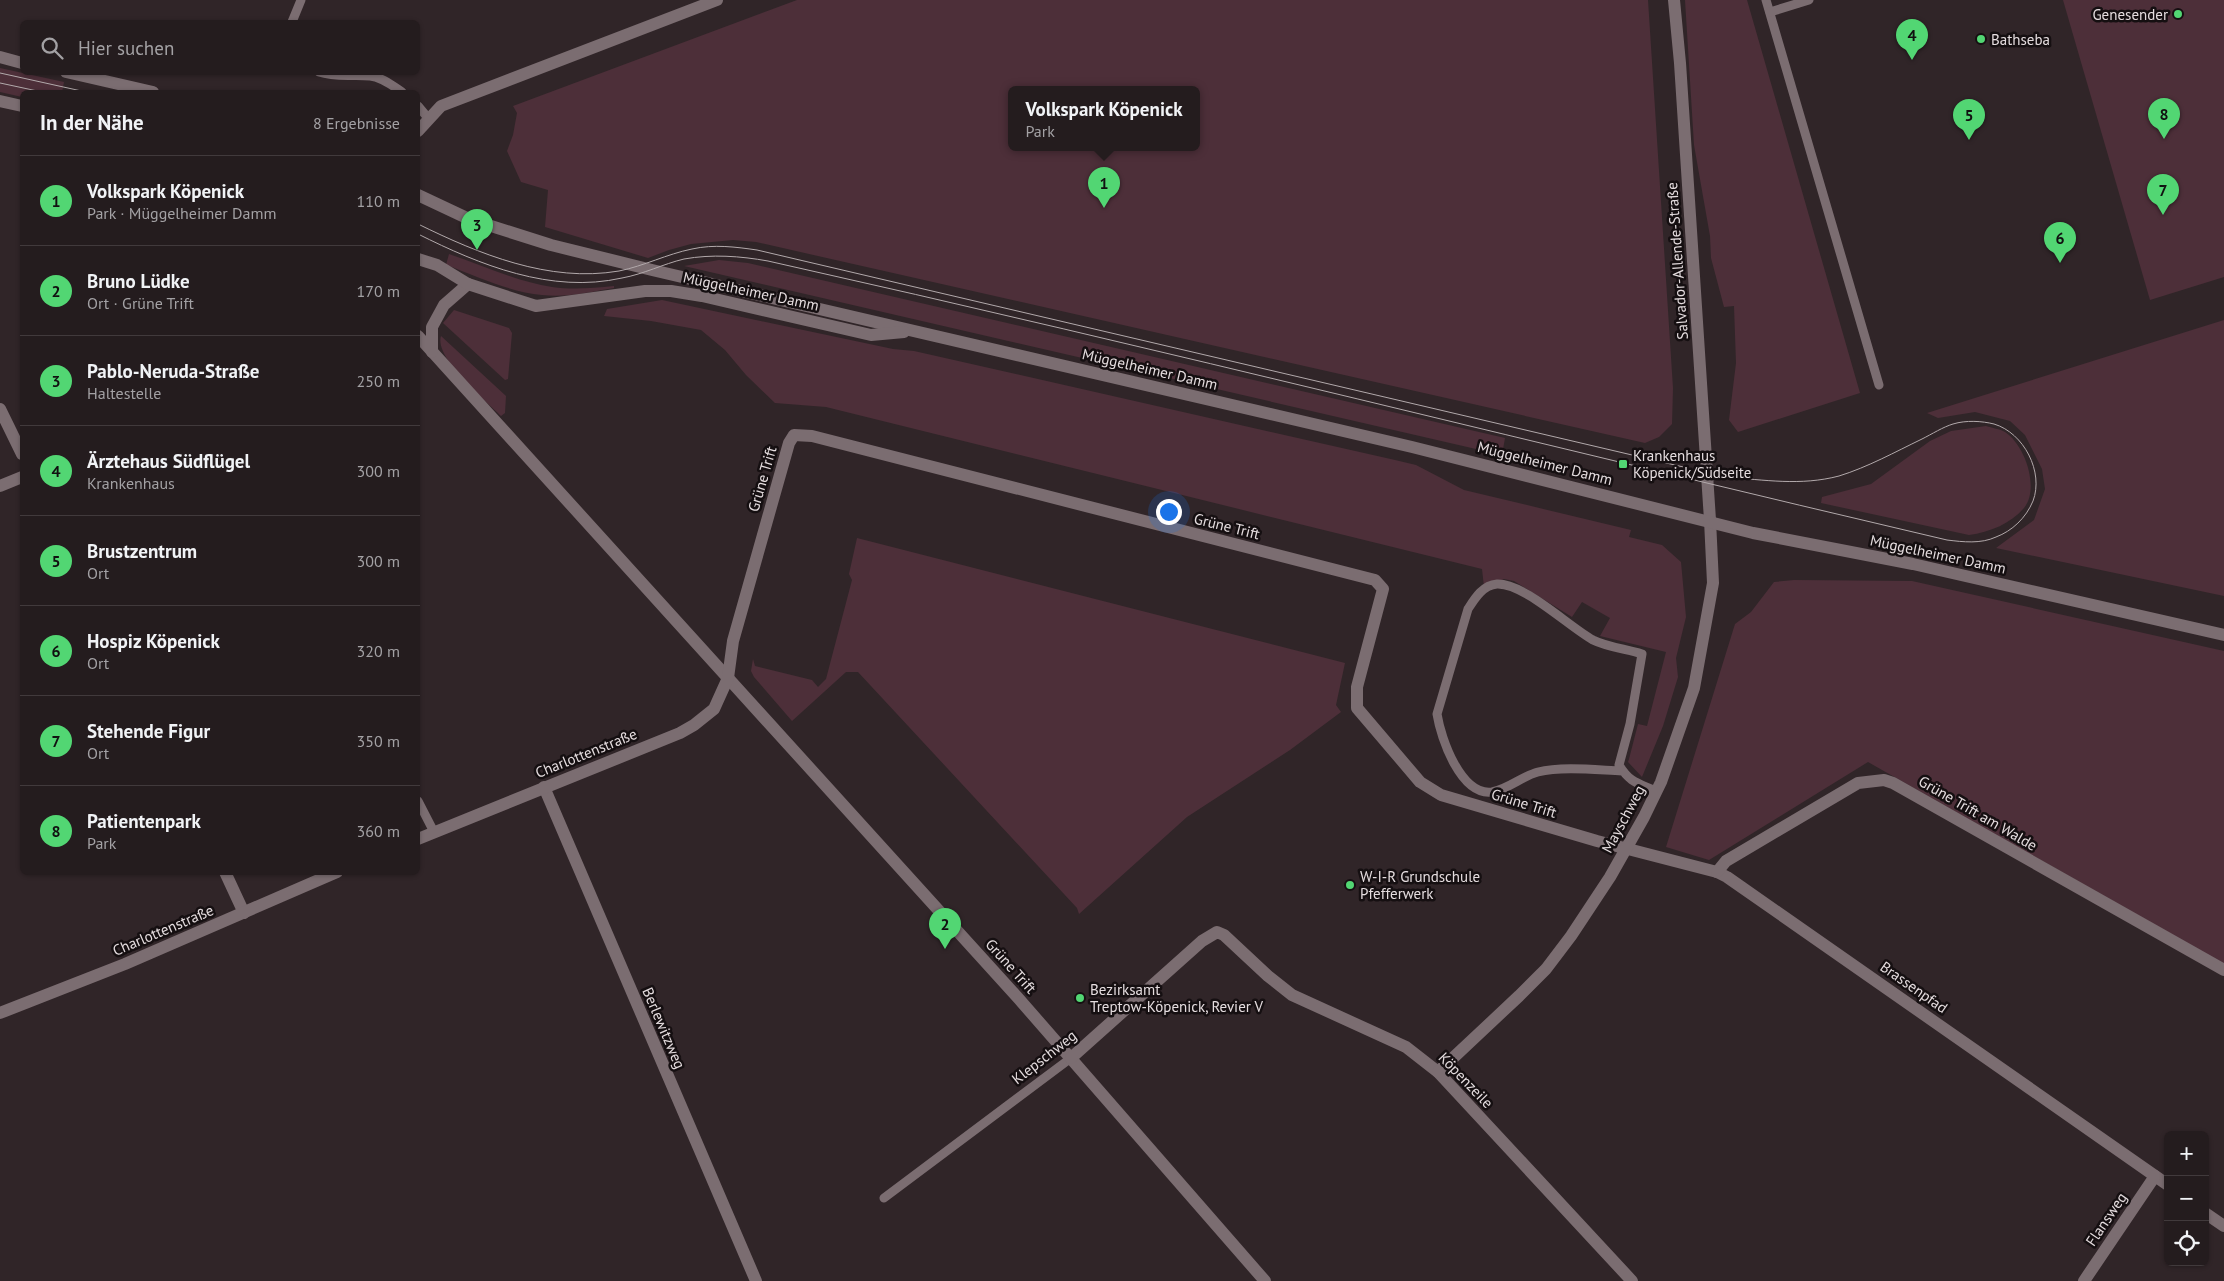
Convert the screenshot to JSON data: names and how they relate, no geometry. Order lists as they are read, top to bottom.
{
  "streets": {
    "street": [
      "Salvador-Allende-Straße",
      "Müggelheimer Damm",
      "Grüne Trift",
      "Charlottenstraße",
      "Grüne Trift am Walde",
      "Mayschweg",
      "Brassenpfad",
      "Berlewitzweg",
      "Klepschweg",
      "Köpenzeile",
      "Flansweg"
    ]
  },
  "crossings": [
    ["Salvador-Allende-Straße", "Müggelheimer Damm"],
    ["Salvador-Allende-Straße", "Mayschweg"],
    ["Müggelheimer Damm", "Mayschweg"],
    ["Grüne Trift", "Charlottenstraße"],
    ["Grüne Trift", "Mayschweg"],
    ["Grüne Trift", "Brassenpfad"],
    ["Grüne Trift", "Klepschweg"],
    ["Charlottenstraße", "Berlewitzweg"],
    ["Grüne Trift am Walde", "Brassenpfad"],
    ["Mayschweg", "Brassenpfad"],
    ["Mayschweg", "Köpenzeile"],
    ["Brassenpfad", "Flansweg"],
    ["Klepschweg", "Köpenzeile"]
  ],
  "places": {
    "other": [
      "Genesender",
      "Bathseba",
      "W-I-R Grundschule Pfefferwerk",
      "Bezirksamt Treptow-Köpenick, Revier V"
    ],
    "transit": ["Krankenhaus Köpenick/Südseite"]
  },
  "page": {
    "pins": [
      "4",
      "8",
      "5",
      "1",
      "7",
      "3",
      "6",
      "2"
    ],
    "search": "Hier suchen",
    "popup": ["Volkspark Köpenick", "Park"],
    "heading": ["In der Nähe", "8 Ergebnisse"],
    "list": [
      {
        "mark": "1",
        "name": "Volkspark Köpenick",
        "note": "Park · Müggelheimer Damm",
        "value": "110 m"
      },
      {
        "mark": "2",
        "name": "Bruno Lüdke",
        "note": "Ort · Grüne Trift",
        "value": "170 m"
      },
      {
        "mark": "3",
        "name": "Pablo-Neruda-Straße",
        "note": "Haltestelle",
        "value": "250 m"
      },
      {
        "mark": "4",
        "name": "Ärztehaus Südflügel",
        "note": "Krankenhaus",
        "value": "300 m"
      },
      {
        "mark": "5",
        "name": "Brustzentrum",
        "note": "Ort",
        "value": "300 m"
      },
      {
        "mark": "6",
        "name": "Hospiz Köpenick",
        "note": "Ort",
        "value": "320 m"
      },
      {
        "mark": "7",
        "name": "Stehende Figur",
        "note": "Ort",
        "value": "350 m"
      },
      {
        "mark": "8",
        "name": "Patientenpark",
        "note": "Park",
        "value": "360 m"
      }
    ],
    "map_buttons": ["+", "−"]
  }
}
